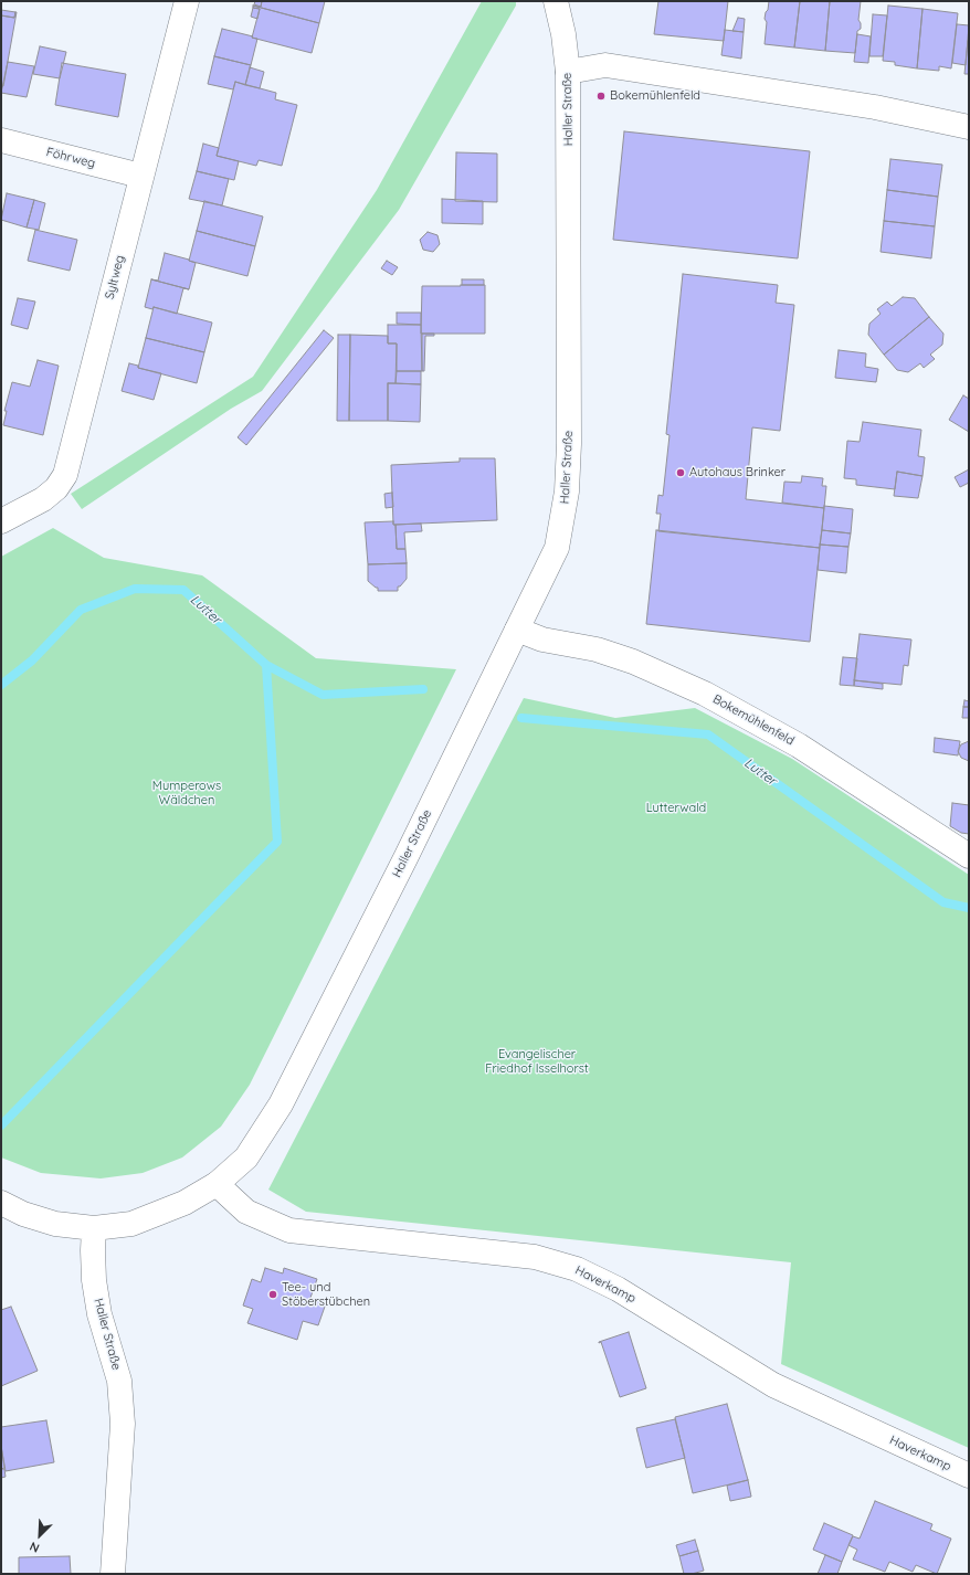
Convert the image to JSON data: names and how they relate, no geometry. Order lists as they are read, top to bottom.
{
  "streets": {
    "street": [
      "Haller Straße",
      "Föhrweg",
      "Syltweg",
      "Bokemühlenfeld",
      "Haverkamp"
    ]
  },
  "crossings": [
    ["Haller Straße", "Bokemühlenfeld"],
    ["Haller Straße", "Haverkamp"],
    ["Föhrweg", "Syltweg"]
  ],
  "water": ["Lutter"],
  "parks": ["Mumperows Wäldchen", "Lutterwald", "Evangelischer Friedhof Isselhorst"],
  "places": ["Bokemühlenfeld", "Autohaus Brinker", "Tee- und Stöberstübchen"],
  "north": "bottom left"
}
